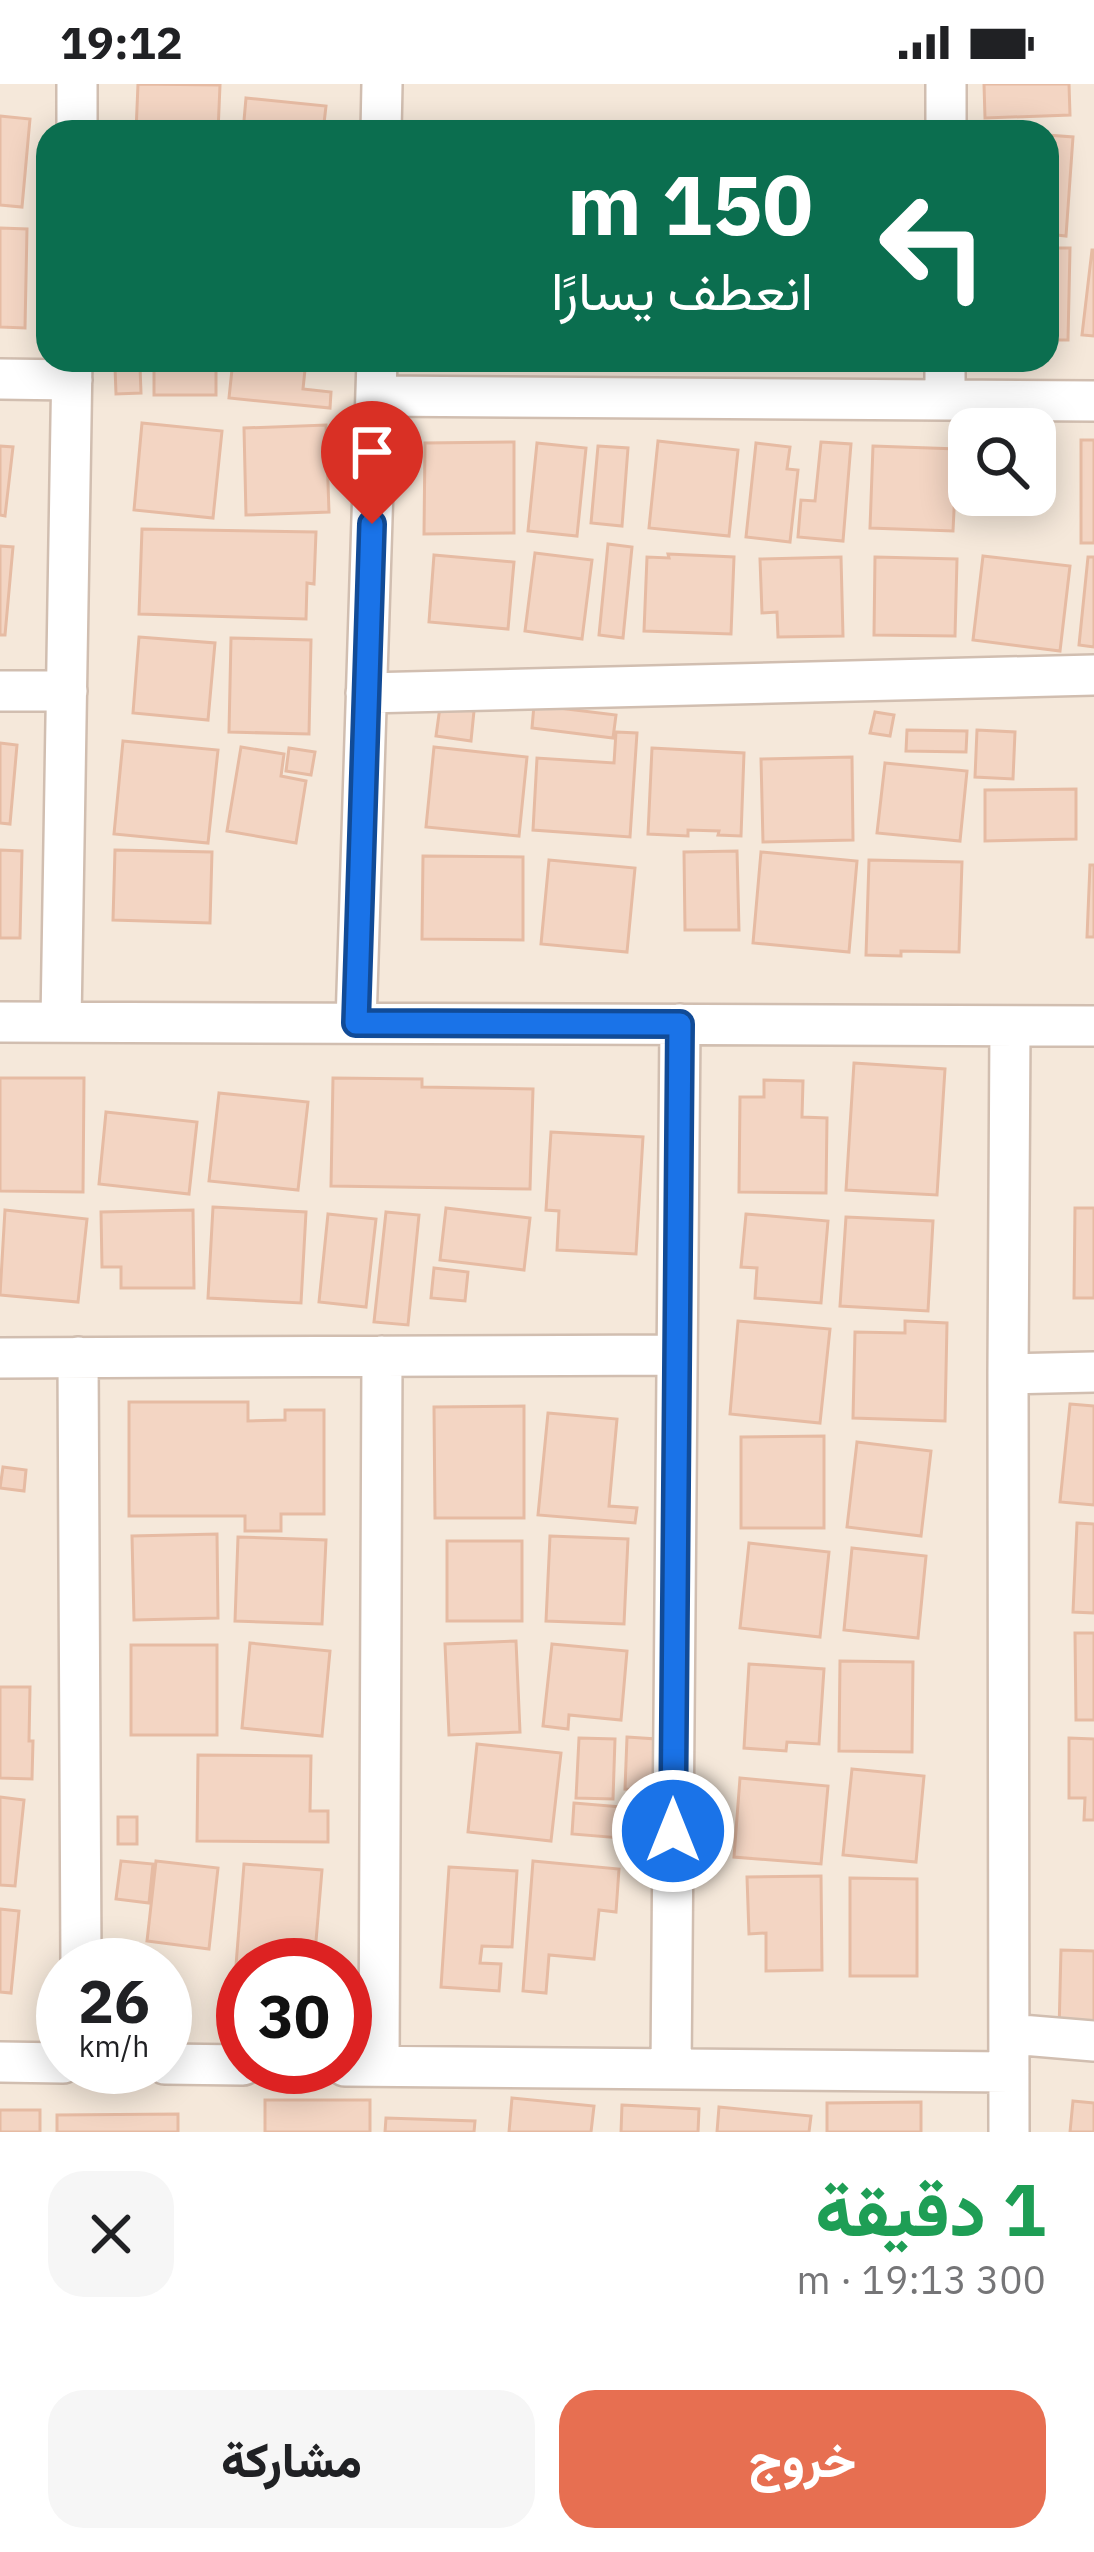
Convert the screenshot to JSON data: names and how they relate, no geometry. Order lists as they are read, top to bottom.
{
  "page": {
    "status": "19:12",
    "turn": ["150 m", "انعطف يسارًا"],
    "speed": "26 km/h",
    "limit": "30",
    "heading": ["1 دقيقة", "300 m · 19:13"],
    "buttons": ["خروج", "مشاركة"]
  }
}
